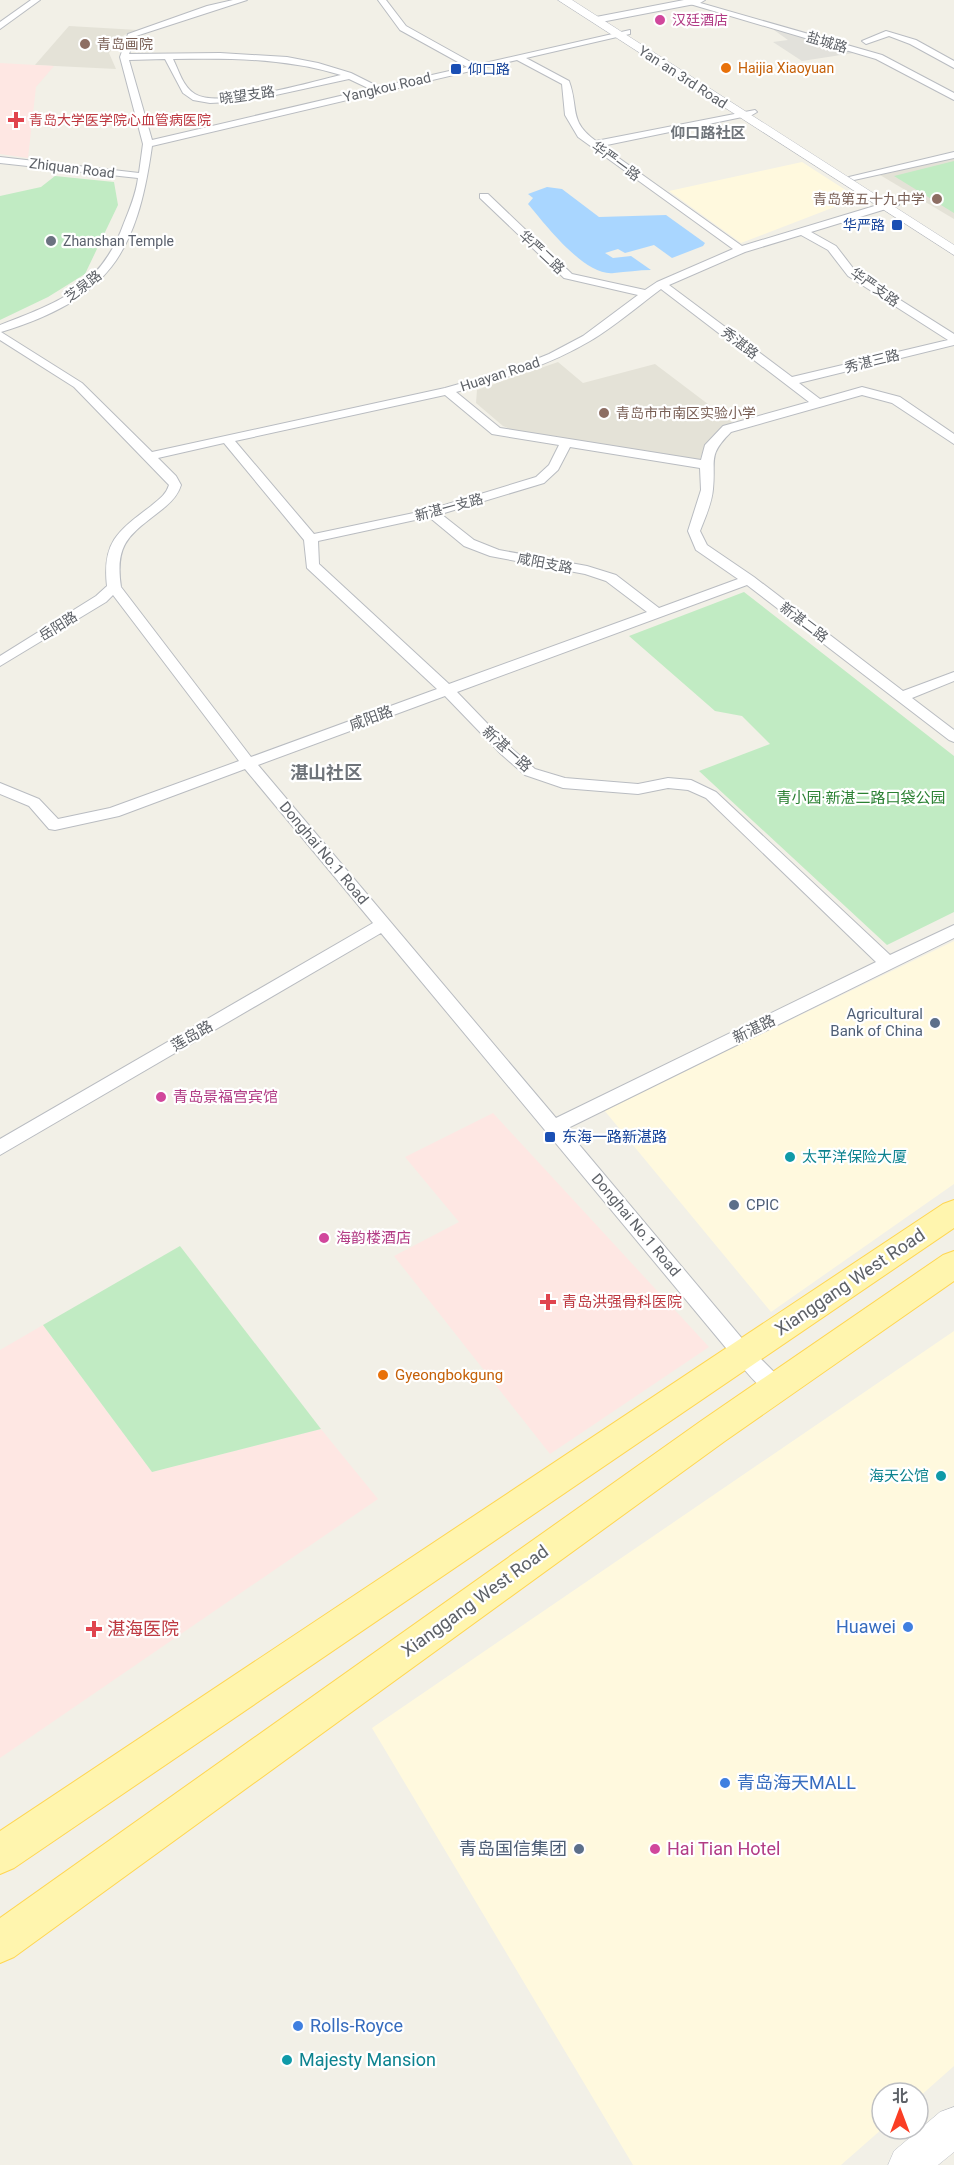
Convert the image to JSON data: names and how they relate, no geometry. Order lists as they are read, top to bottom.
{
  "streets": {
    "main road": ["Yan´an 3rd Road", "Xianggang West Road"],
    "street": [
      "盐城路",
      "Yangkou Road",
      "晓望支路",
      "华严一路",
      "Zhiquan Road",
      "华严二路",
      "芝泉路",
      "华严支路",
      "秀湛路",
      "秀湛三路",
      "Huayan Road",
      "新湛一支路",
      "咸阳支路",
      "新湛二路",
      "岳阳路",
      "咸阳路",
      "新湛一路",
      "Donghai No.1 Road",
      "新湛路",
      "莲岛路"
    ]
  },
  "crossings": [
    ["Yan´an 3rd Road", "Yangkou Road"],
    ["Yan´an 3rd Road", "Huayan Road"],
    ["Yangkou Road", "华严一路"],
    ["Yangkou Road", "芝泉路"],
    ["华严一路", "Huayan Road"],
    ["Zhiquan Road", "芝泉路"],
    ["华严二路", "Huayan Road"],
    ["华严支路", "秀湛三路"],
    ["华严支路", "Huayan Road"],
    ["秀湛路", "秀湛三路"],
    ["秀湛路", "Huayan Road"],
    ["新湛一支路", "咸阳支路"],
    ["新湛一支路", "新湛一路"],
    ["咸阳支路", "咸阳路"],
    ["新湛二路", "咸阳路"],
    ["岳阳路", "Donghai No.1 Road"],
    ["咸阳路", "新湛一路"],
    ["咸阳路", "Donghai No.1 Road"],
    ["新湛一路", "新湛路"],
    ["Donghai No.1 Road", "新湛路"],
    ["Donghai No.1 Road", "莲岛路"],
    ["Donghai No.1 Road", "Xianggang West Road"]
  ],
  "districts": ["仰口路社区", "湛山社区"],
  "parks": ["青小园·新湛二路口袋公园"],
  "places": {
    "other": [
      "汉廷酒店",
      "青岛画院",
      "Haijia Xiaoyuan",
      "青岛第五十九中学",
      "Zhanshan Temple",
      "青岛市市南区实验小学",
      "Agricultural Bank of China",
      "青岛景福宫宾馆",
      "太平洋保险大厦",
      "CPIC",
      "海韵楼酒店",
      "Gyeongbokgung",
      "海天公馆",
      "Huawei",
      "青岛海天MALL",
      "青岛国信集团",
      "Hai Tian Hotel",
      "Rolls-Royce",
      "Majesty Mansion"
    ],
    "transit": ["仰口路", "华严路", "东海一路新湛路"],
    "health": ["青岛大学医学院心血管病医院", "青岛洪强骨科医院", "湛海医院"]
  },
  "north": "top"
}
